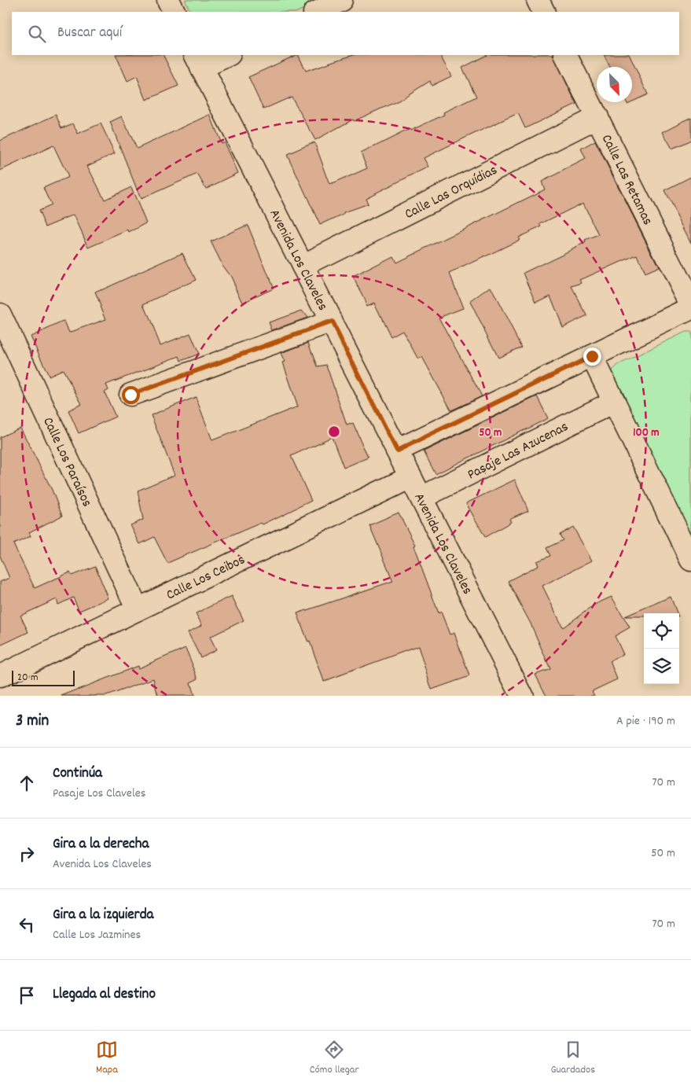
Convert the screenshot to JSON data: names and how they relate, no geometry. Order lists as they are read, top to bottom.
{
  "streets": {
    "street": [
      "Calle Las Retamas",
      "Calle Las Orquídias",
      "Avenida Los Claveles",
      "Pasaje Las Azucenas",
      "Calle Los Paraísos",
      "Calle Los Ceibos"
    ]
  },
  "crossings": [
    ["Calle Las Retamas", "Calle Las Orquídias"],
    ["Calle Las Orquídias", "Avenida Los Claveles"],
    ["Avenida Los Claveles", "Pasaje Las Azucenas"],
    ["Avenida Los Claveles", "Calle Los Ceibos"],
    ["Calle Los Paraísos", "Calle Los Ceibos"]
  ],
  "scale_bar": "20 m",
  "north": "bottom right",
  "page": {
    "search": "Buscar aquí",
    "scale": "20 m",
    "heading": ["3 min", "A pie · 190 m"],
    "list": [
      ["Continúa", "Pasaje Los Claveles", "70 m"],
      ["Gira a la derecha", "Avenida Los Claveles", "50 m"],
      ["Gira a la izquierda", "Calle Los Jazmines", "70 m"],
      "Llegada al destino"
    ],
    "nav": ["Mapa", "Cómo llegar", "Guardados"]
  },
  "rings": ["50 m", "100 m"]
}
